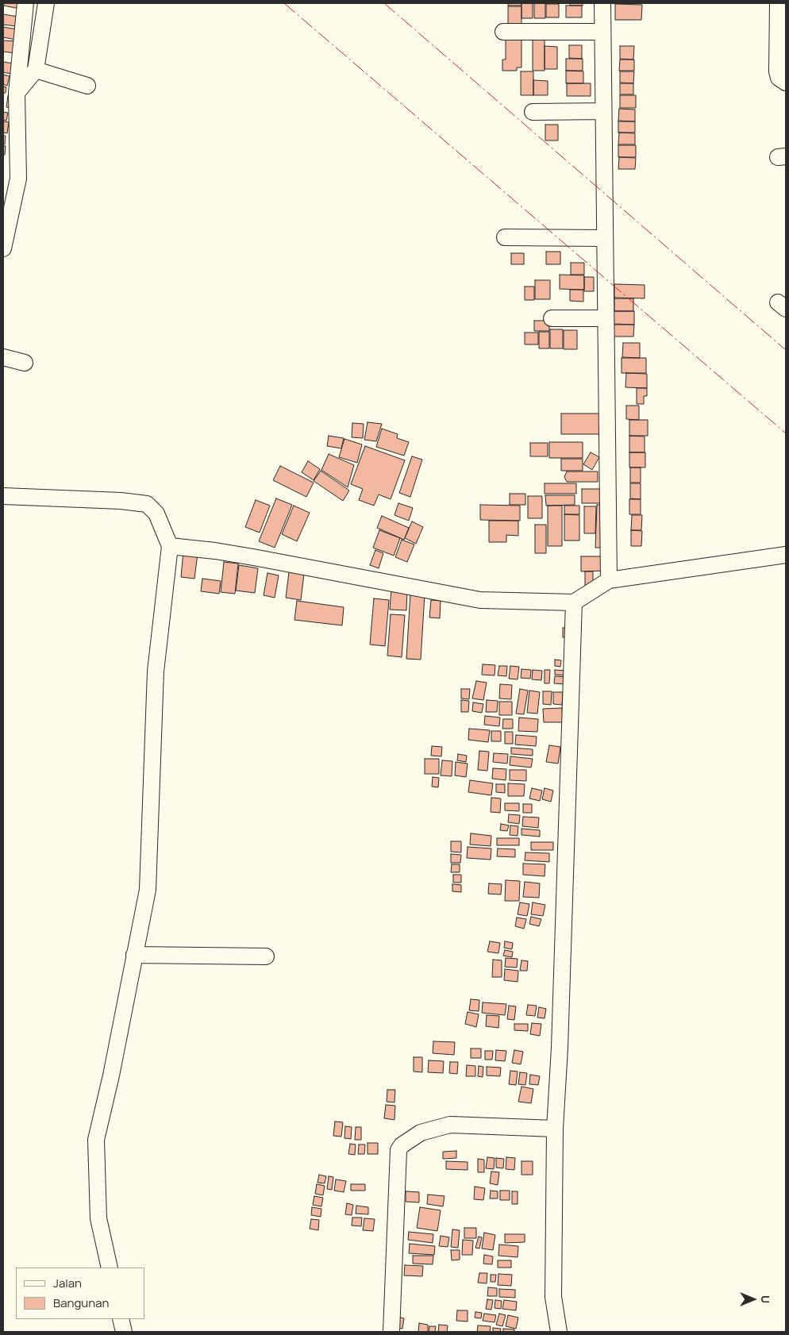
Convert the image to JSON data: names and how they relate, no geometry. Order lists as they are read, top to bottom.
{
  "legend": ["Jalan", "Bangunan"],
  "north": "right"
}
